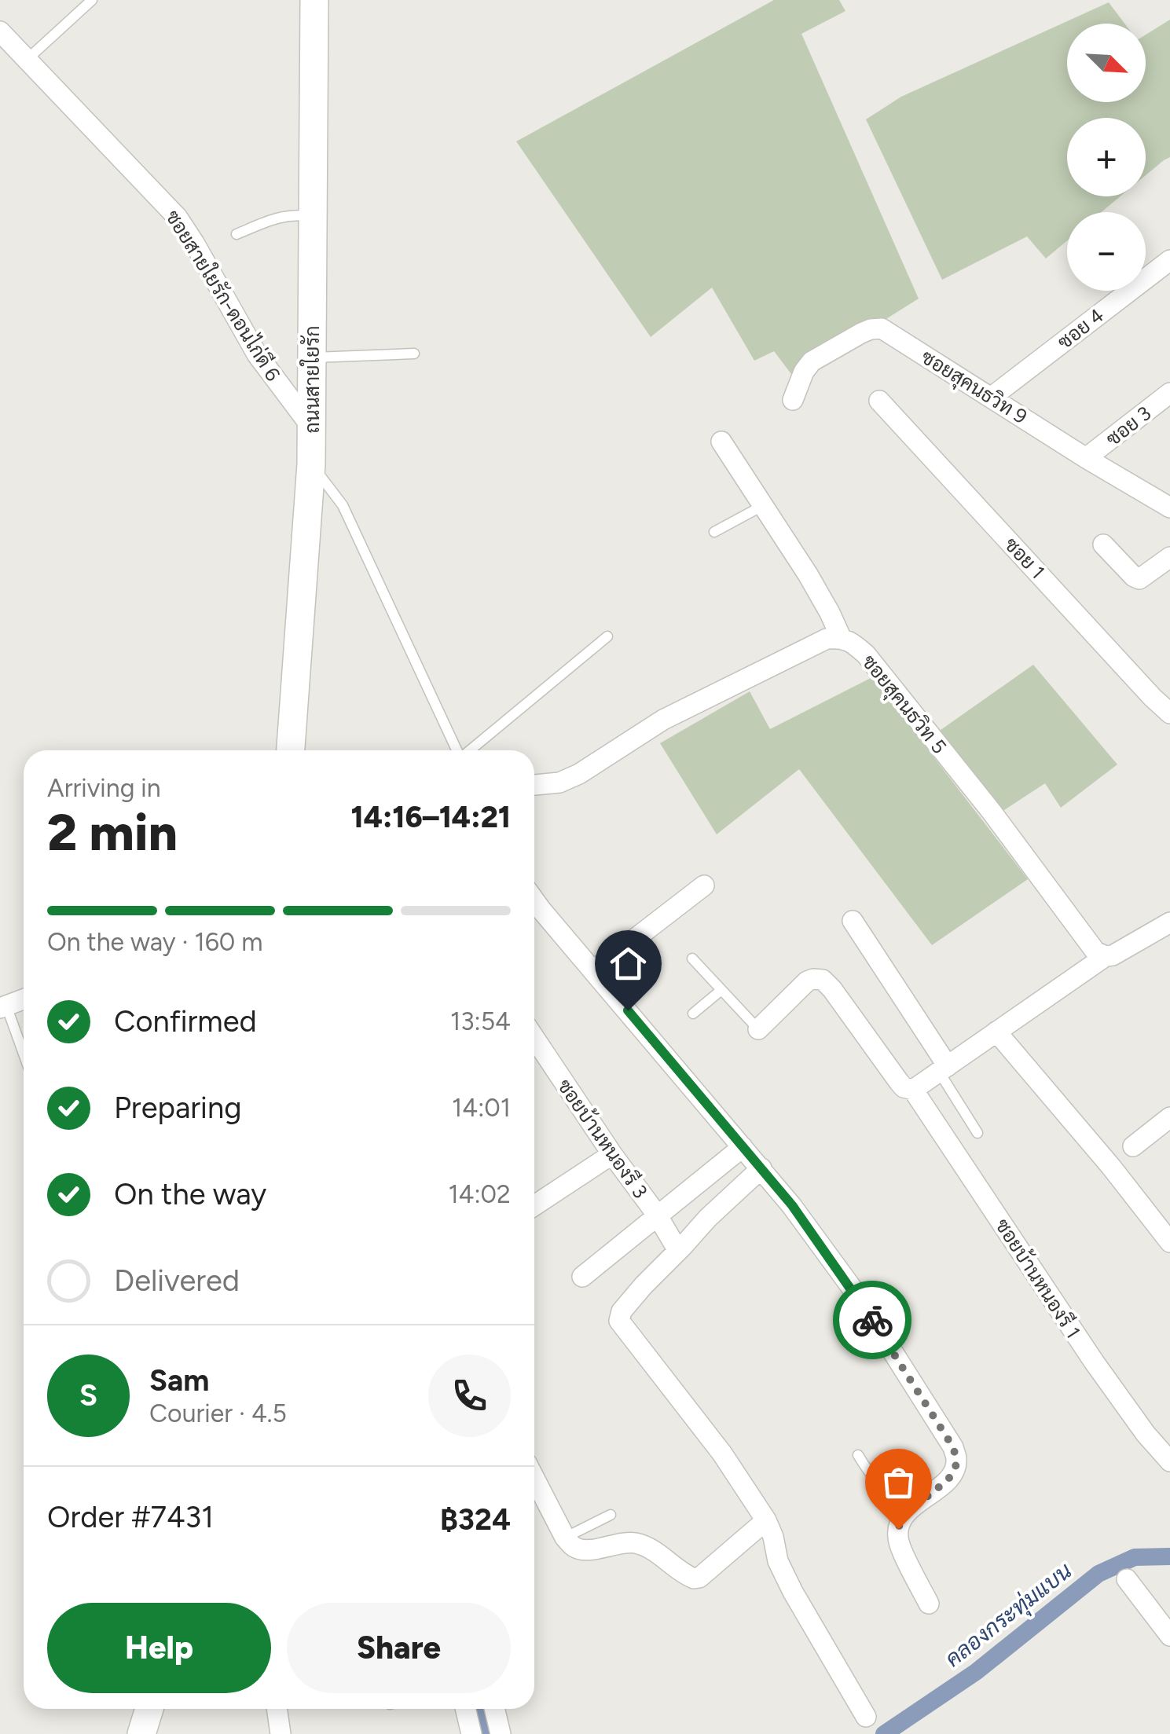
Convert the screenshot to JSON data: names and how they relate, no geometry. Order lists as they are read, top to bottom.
{
  "streets": {
    "street": [
      "ซอยสายใยรัก-ดอนไก่ดี 6",
      "ซอย 4",
      "ถนนสายใยรัก",
      "ซอยสุคนธวิท 9",
      "ซอย 3",
      "ซอย 1",
      "ซอยสุคนธวิท 5",
      "ซอยบ้านหนองรี 3",
      "ซอยบ้านหนองรี 1"
    ]
  },
  "crossings": [
    ["ซอยสายใยรัก-ดอนไก่ดี 6", "ถนนสายใยรัก"],
    ["ซอย 4", "ซอยสุคนธวิท 9"],
    ["ซอยสุคนธวิท 9", "ซอย 3"]
  ],
  "water": ["คลองกระทุ่มแบน"],
  "north": "bottom right",
  "page": {
    "map_buttons": ["+", "−"],
    "heading": ["2 min", "Arriving in", "14:16–14:21"],
    "panel": [
      "Sam",
      "Courier · 4.5",
      "Order #7431",
      "฿324"
    ],
    "bar": "On the way · 160 m",
    "list": [
      ["Confirmed", "13:54"],
      ["Preparing", "14:01"],
      ["On the way", "14:02"],
      "Delivered"
    ],
    "round": "S",
    "buttons": ["Help", "Share"]
  }
}
